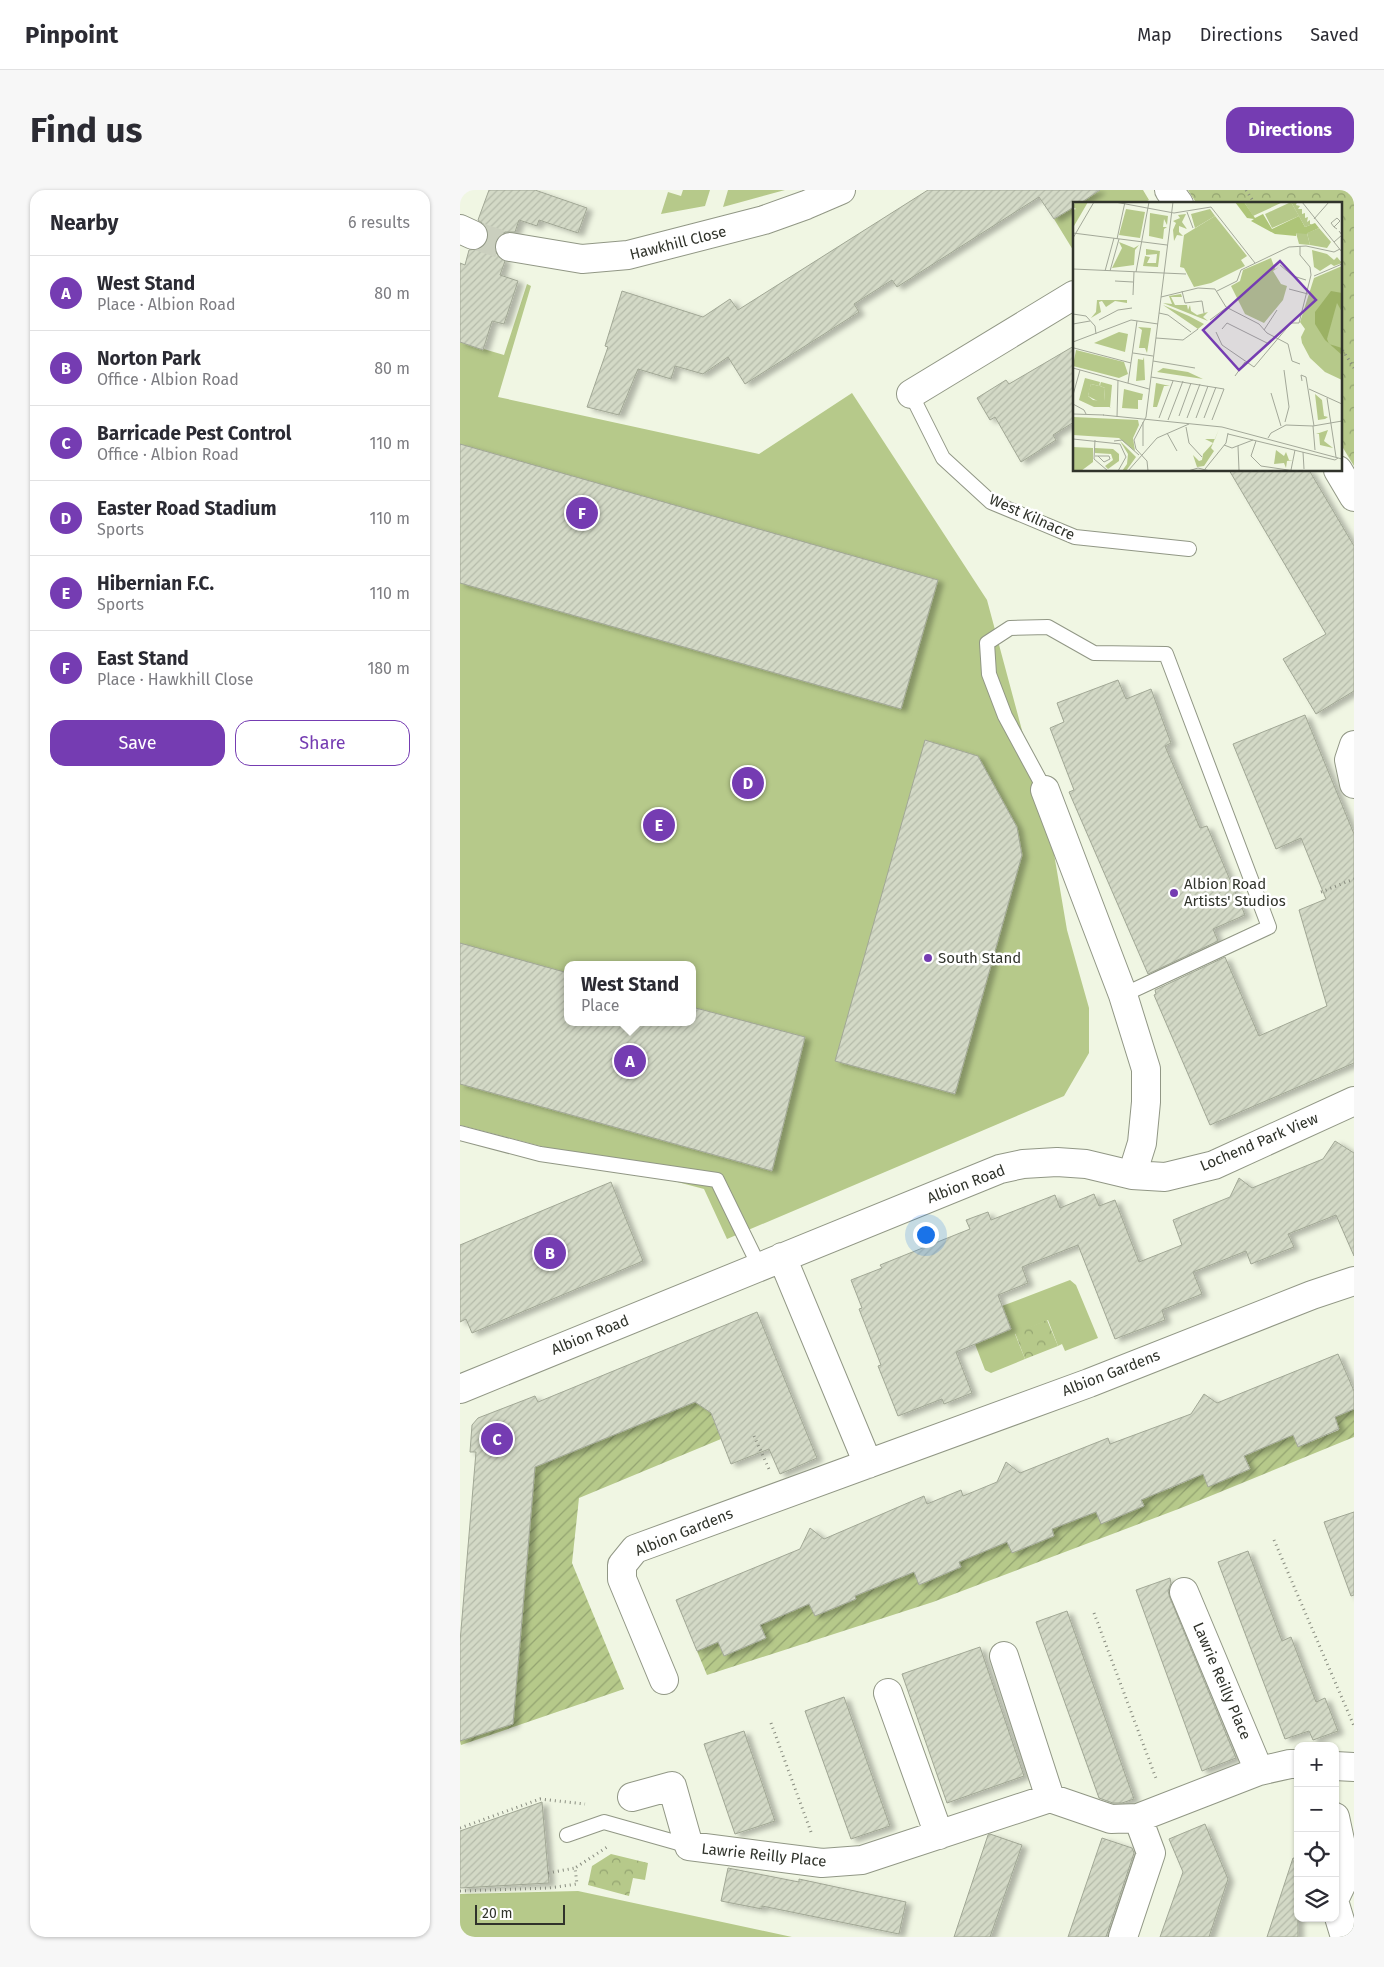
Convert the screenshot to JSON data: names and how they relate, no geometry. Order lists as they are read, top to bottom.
{
  "streets": {
    "street": [
      "Hawkhill Close",
      "West Kilnacre",
      "Lochend Park View",
      "Albion Road",
      "Albion Gardens",
      "Lawrie Reilly Place"
    ]
  },
  "crossings": [
    ["Lochend Park View", "Albion Road"]
  ],
  "places": ["Albion Road Artists' Studios", "South Stand"],
  "scale_bar": "20 m",
  "page": {
    "header": "Pinpoint",
    "nav": ["Map", "Directions", "Saved"],
    "buttons": [
      "Directions",
      ["Save", "Share"]
    ],
    "title": "Find us",
    "heading": ["Nearby", "6 results"],
    "list": [
      {
        "mark": "A",
        "name": "West Stand",
        "note": "Place · Albion Road",
        "value": "80 m"
      },
      {
        "mark": "B",
        "name": "Norton Park",
        "note": "Office · Albion Road",
        "value": "80 m"
      },
      {
        "mark": "C",
        "name": "Barricade Pest Control",
        "note": "Office · Albion Road",
        "value": "110 m"
      },
      {
        "mark": "D",
        "name": "Easter Road Stadium",
        "note": "Sports",
        "value": "110 m"
      },
      {
        "mark": "E",
        "name": "Hibernian F.C.",
        "note": "Sports",
        "value": "110 m"
      },
      {
        "mark": "F",
        "name": "East Stand",
        "note": "Place · Hawkhill Close",
        "value": "180 m"
      }
    ],
    "pins": [
      "F",
      "D",
      "E",
      "A",
      "B",
      "C"
    ],
    "popup": ["West Stand", "Place"],
    "map_buttons": ["+", "−"],
    "scale": "20 m"
  }
}
